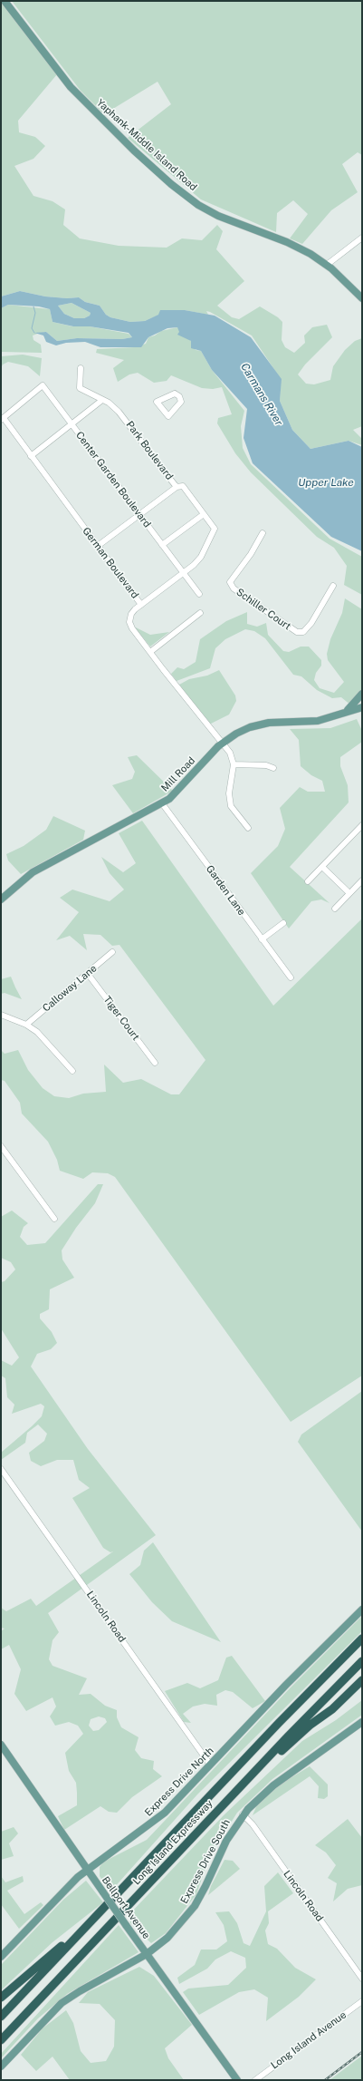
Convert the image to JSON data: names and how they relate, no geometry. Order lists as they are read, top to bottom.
{
  "streets": {
    "highway": ["Long Island Expressway"],
    "main road": [
      "Yaphank-Middle Island Road",
      "Mill Road",
      "Express Drive North",
      "Express Drive South",
      "Bellport Avenue"
    ],
    "street": [
      "Park Boulevard",
      "Center Garden Boulevard",
      "German Boulevard",
      "Schiller Court",
      "Garden Lane",
      "Calloway Lane",
      "Tiger Court",
      "Lincoln Road",
      "Long Island Avenue"
    ]
  },
  "crossings": [
    ["Park Boulevard", "Center Garden Boulevard"],
    ["Center Garden Boulevard", "German Boulevard"],
    ["German Boulevard", "Mill Road"],
    ["Mill Road", "Garden Lane"],
    ["Calloway Lane", "Tiger Court"],
    ["Lincoln Road", "Express Drive North"],
    ["Lincoln Road", "Express Drive South"],
    ["Express Drive North", "Bellport Avenue"],
    ["Express Drive South", "Bellport Avenue"]
  ],
  "water": ["Carmans River", "Upper Lake"]
}
